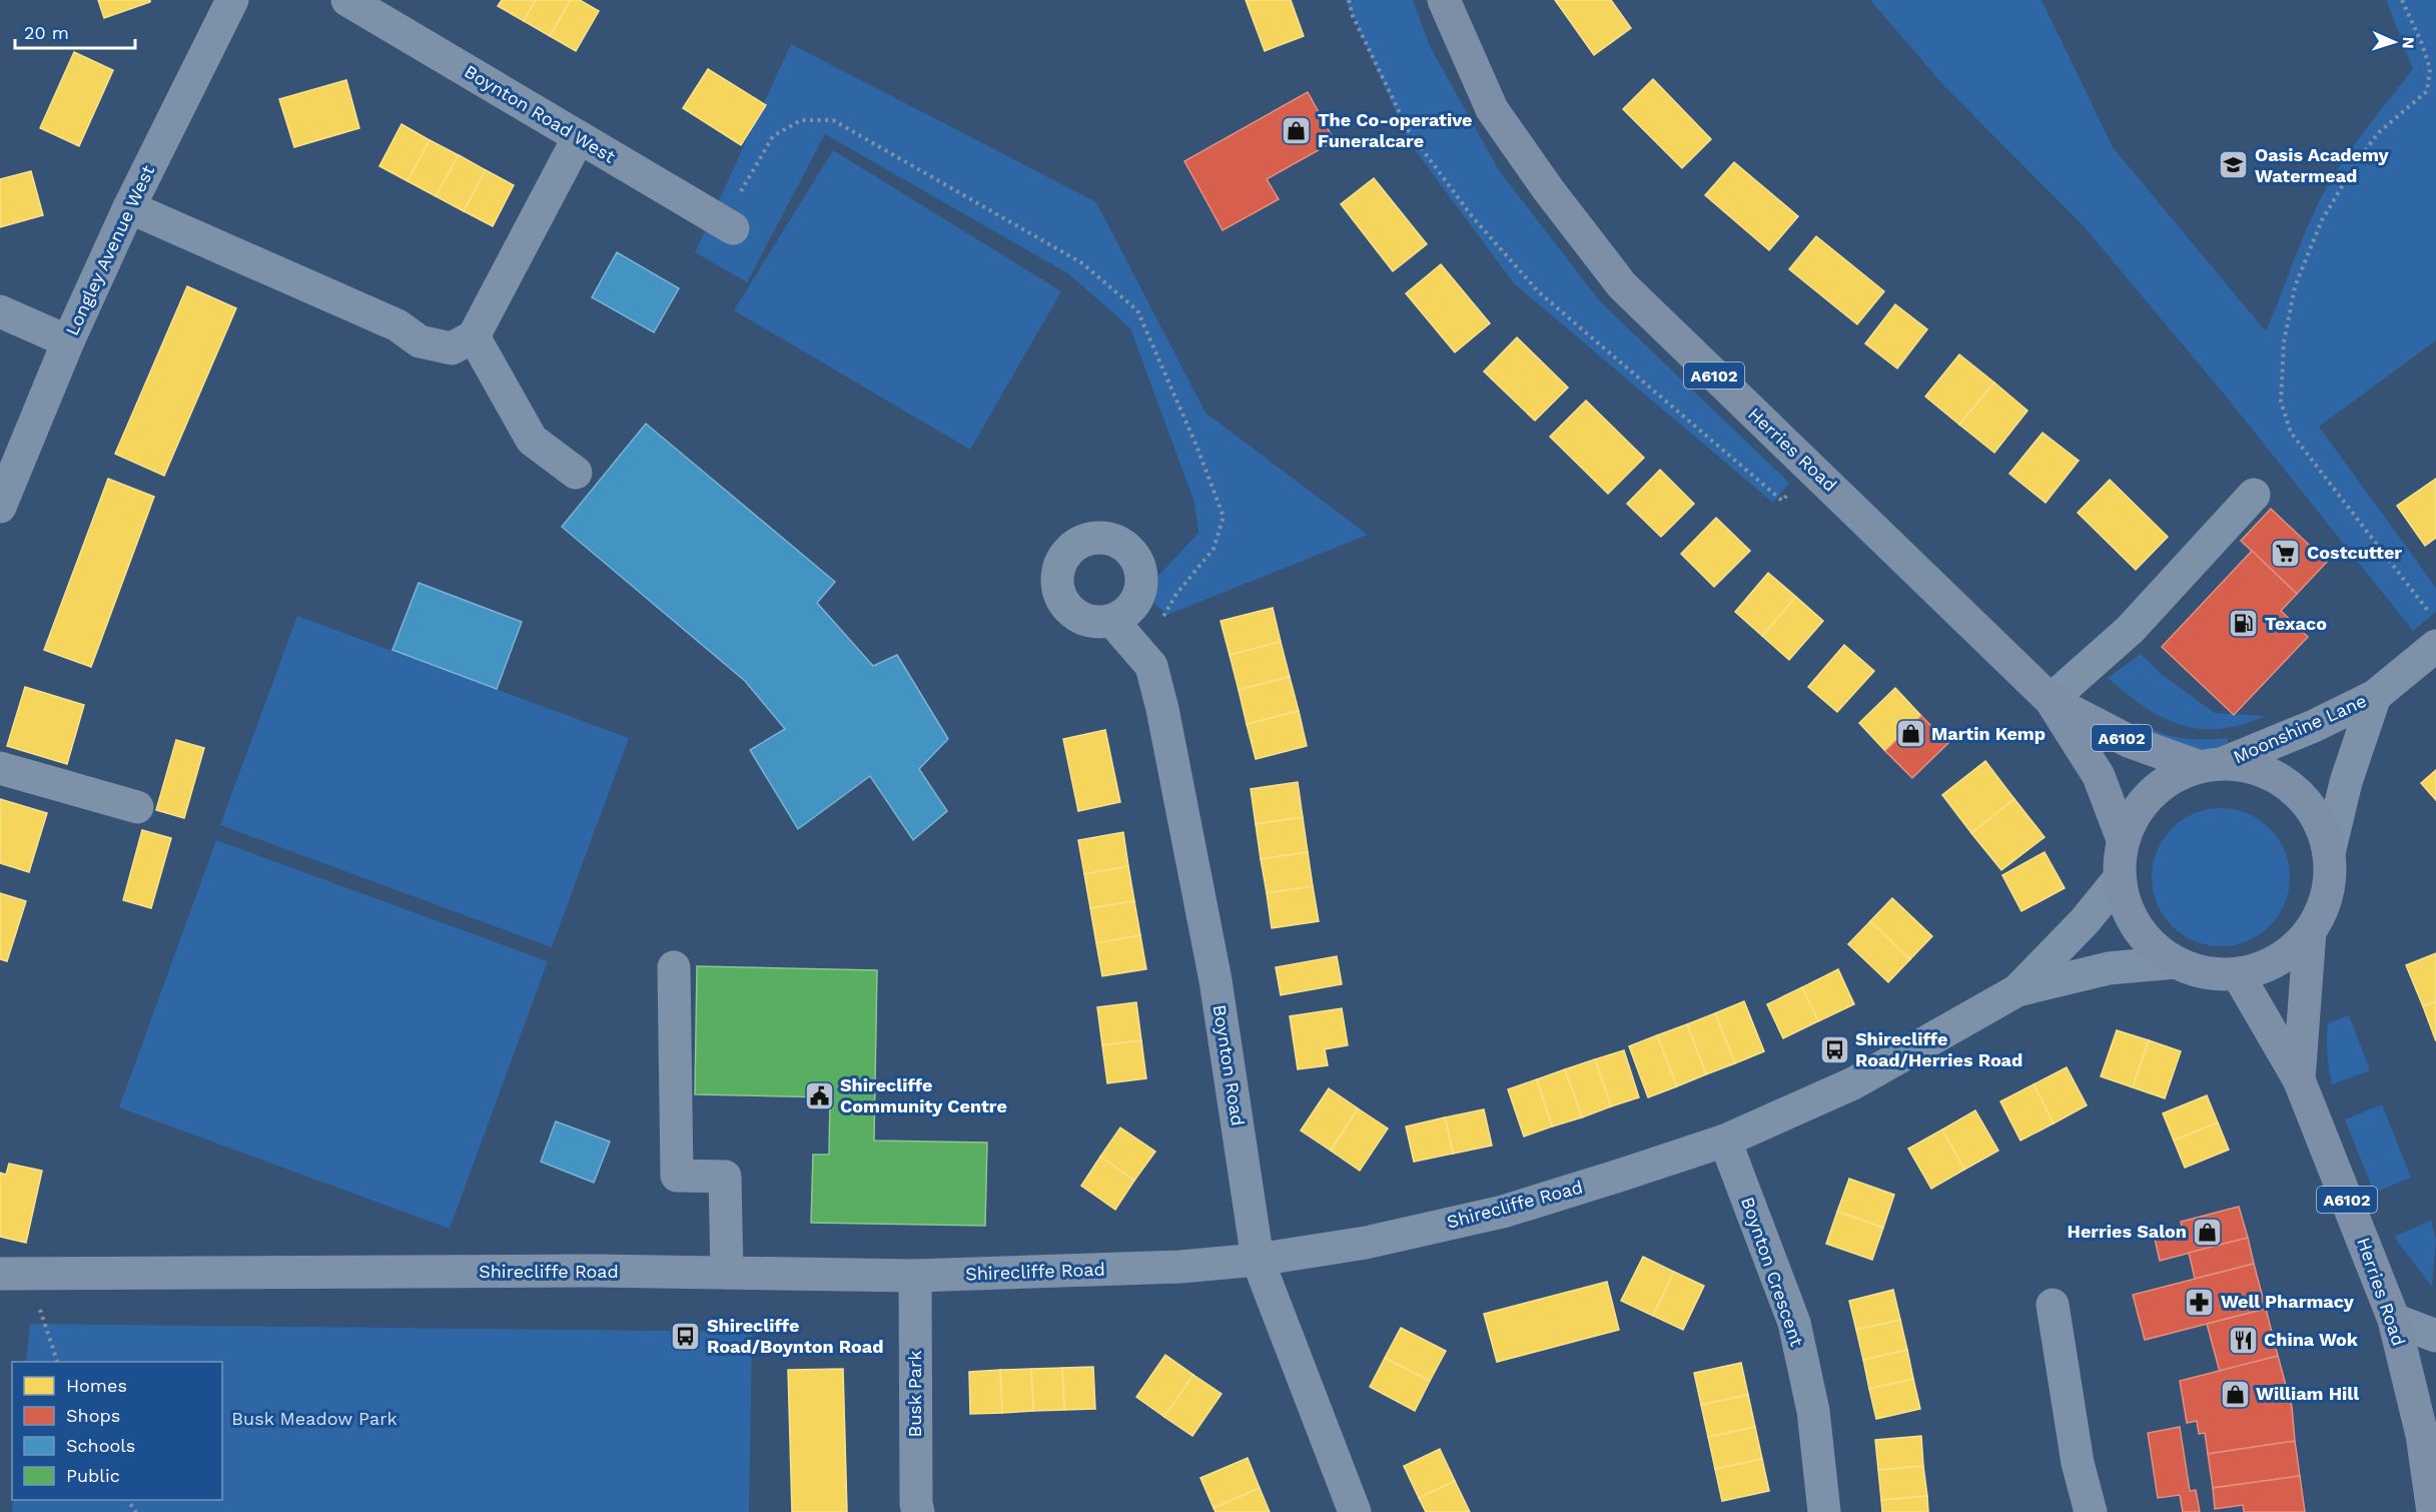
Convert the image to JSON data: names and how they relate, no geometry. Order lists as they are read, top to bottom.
{
  "streets": {
    "main road": ["A6102", "Herries Road"],
    "street": [
      "Boynton Road West",
      "Longley Avenue West",
      "Moonshine Lane",
      "Boynton Road",
      "Shirecliffe Road",
      "Boynton Crescent",
      "Busk Park"
    ]
  },
  "crossings": [
    ["A6102", "Herries Road"],
    ["A6102", "Moonshine Lane"],
    ["A6102", "Shirecliffe Road"],
    ["Moonshine Lane", "Shirecliffe Road"],
    ["Boynton Road", "Shirecliffe Road"],
    ["Shirecliffe Road", "Boynton Crescent"],
    ["Shirecliffe Road", "Busk Park"]
  ],
  "parks": ["Busk Meadow Park"],
  "places": {
    "shop": [
      "The Co-operative Funeralcare",
      "Martin Kemp",
      "Herries Salon",
      "William Hill"
    ],
    "school or university": ["Oasis Academy Watermead"],
    "supermarket": ["Costcutter"],
    "fuel station": ["Texaco"],
    "bus stop": ["Shirecliffe Road/Herries Road", "Shirecliffe Road/Boynton Road"],
    "public building": ["Shirecliffe Community Centre"],
    "pharmacy": ["Well Pharmacy"],
    "restaurant": ["China Wok"]
  },
  "legend": [
    "Homes",
    "Shops",
    "Schools",
    "Public"
  ],
  "scale_bar": "20 m",
  "north": "right"
}
